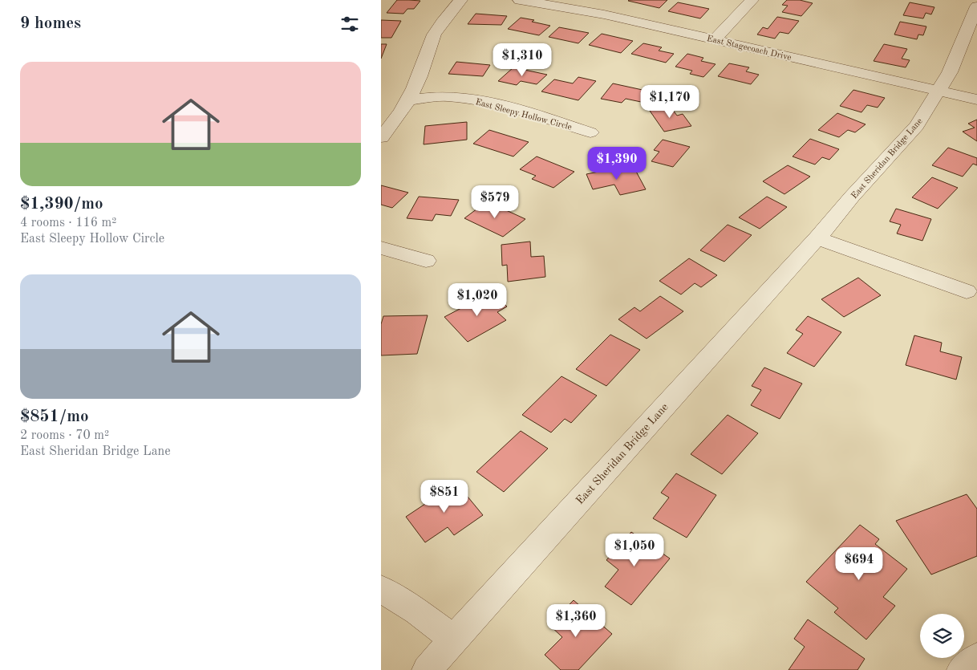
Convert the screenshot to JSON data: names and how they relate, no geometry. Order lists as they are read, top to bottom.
{
  "streets": {
    "street": ["East Stagecoach Drive", "East Sleepy Hollow Circle", "East Sheridan Bridge Lane"]
  },
  "crossings": [
    ["East Stagecoach Drive", "East Sheridan Bridge Lane"]
  ],
  "page": {
    "heading": "9 homes",
    "price": [
      "$1,310",
      "$1,170",
      "$1,390",
      "$579",
      "$1,020",
      "$851",
      "$1,050",
      "$694",
      "$1,360"
    ],
    "list": [
      {
        "name": "$1,390/mo",
        "note": "4 rooms · 116 m² · East Sleepy Hollow Circle"
      },
      {
        "name": "$851/mo",
        "note": "2 rooms · 70 m² · East Sheridan Bridge Lane"
      }
    ]
  }
}
